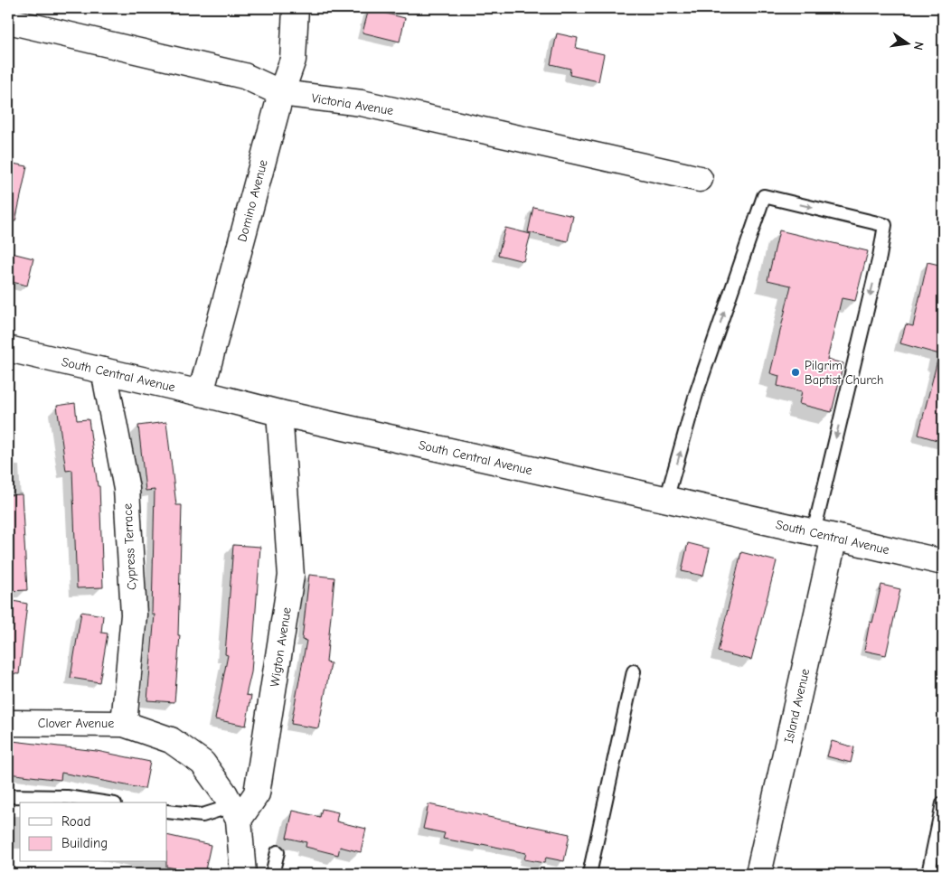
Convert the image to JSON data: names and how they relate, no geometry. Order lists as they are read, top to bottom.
{
  "streets": {
    "street": [
      "Victoria Avenue",
      "Domino Avenue",
      "South Central Avenue",
      "Cypress Terrace",
      "Wigton Avenue",
      "Island Avenue",
      "Clover Avenue"
    ]
  },
  "crossings": [
    ["Victoria Avenue", "Domino Avenue"],
    ["Domino Avenue", "South Central Avenue"],
    ["South Central Avenue", "Cypress Terrace"],
    ["South Central Avenue", "Wigton Avenue"],
    ["South Central Avenue", "Island Avenue"],
    ["Cypress Terrace", "Clover Avenue"],
    ["Wigton Avenue", "Clover Avenue"]
  ],
  "places": ["Pilgrim Baptist Church"],
  "legend": ["Road", "Building"],
  "north": "right"
}
